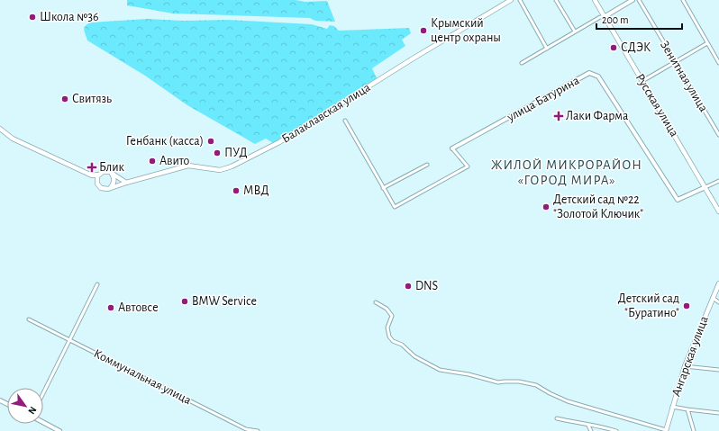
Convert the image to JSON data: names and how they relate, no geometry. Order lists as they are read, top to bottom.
{
  "streets": {
    "main road": ["Русская улица", "Балаклавская улица", "Ангарская улица"],
    "street": ["Зенитная улица", "улица Батурина", "Коммунальная улица"]
  },
  "crossings": [
    ["улица Батурина", "Русская улица"]
  ],
  "districts": ["ЖИЛОЙ МИКРОРАЙОН «ГОРОД МИРА»"],
  "places": {
    "other": [
      "Школа №36",
      "Крымский центр охраны",
      "СДЭК",
      "Свитязь",
      "Генбанк (касса)",
      "ПУД",
      "Авито",
      "МВД",
      "Детский сад №22 \"Золотой Ключик\"",
      "DNS",
      "BMW Service",
      "Детский сад \"Буратино\"",
      "Автовсе"
    ],
    "health": ["Лаки Фарма", "Блик"]
  },
  "scale_bar": "200 m",
  "north": "bottom right"
}
